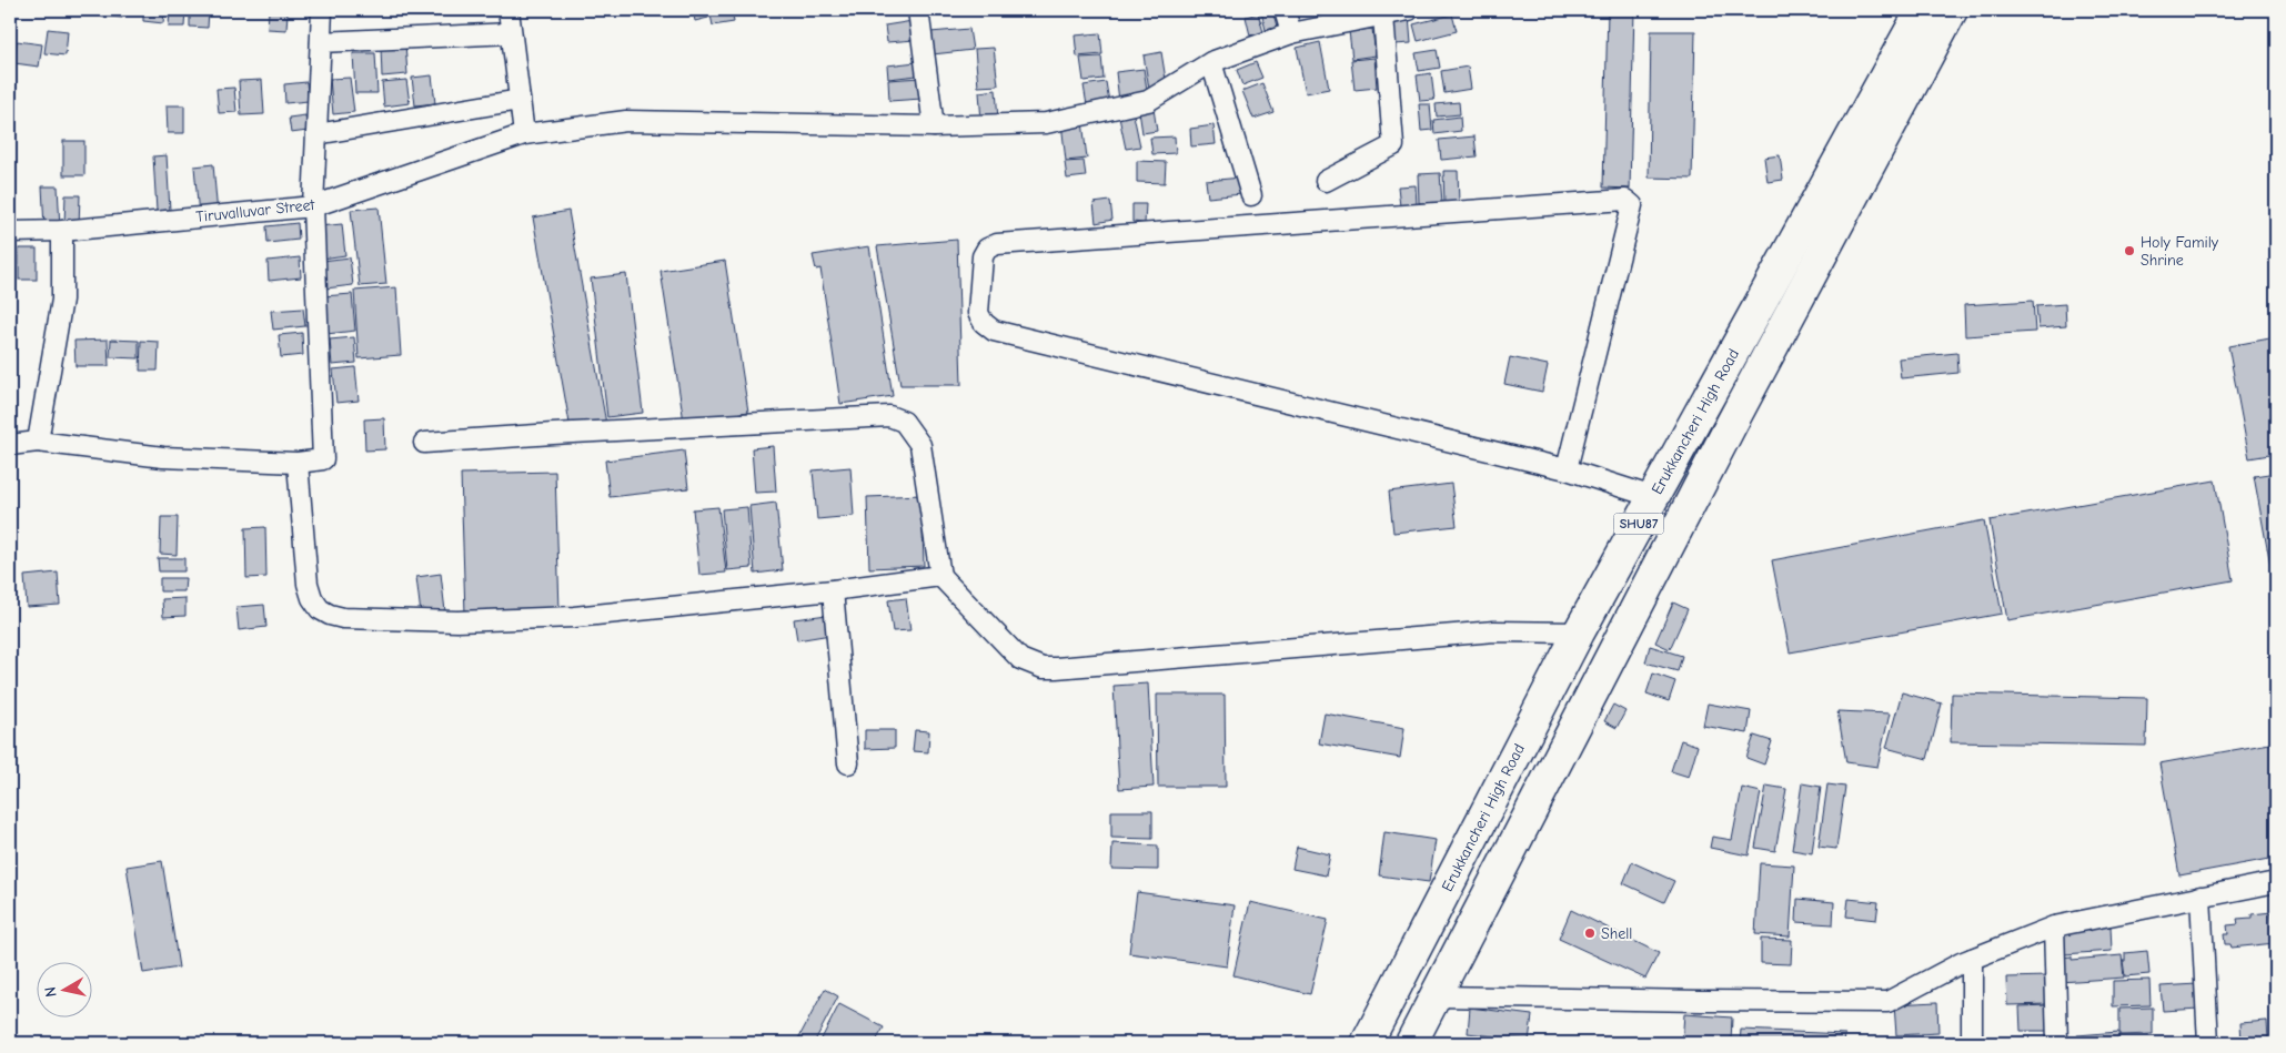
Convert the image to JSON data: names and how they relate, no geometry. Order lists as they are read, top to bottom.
{
  "streets": {
    "main road": ["Erukkancheri High Road", "SHU87"],
    "street": ["Tiruvalluvar Street"]
  },
  "places": ["Holy Family Shrine", "Shell"],
  "north": "left"
}
